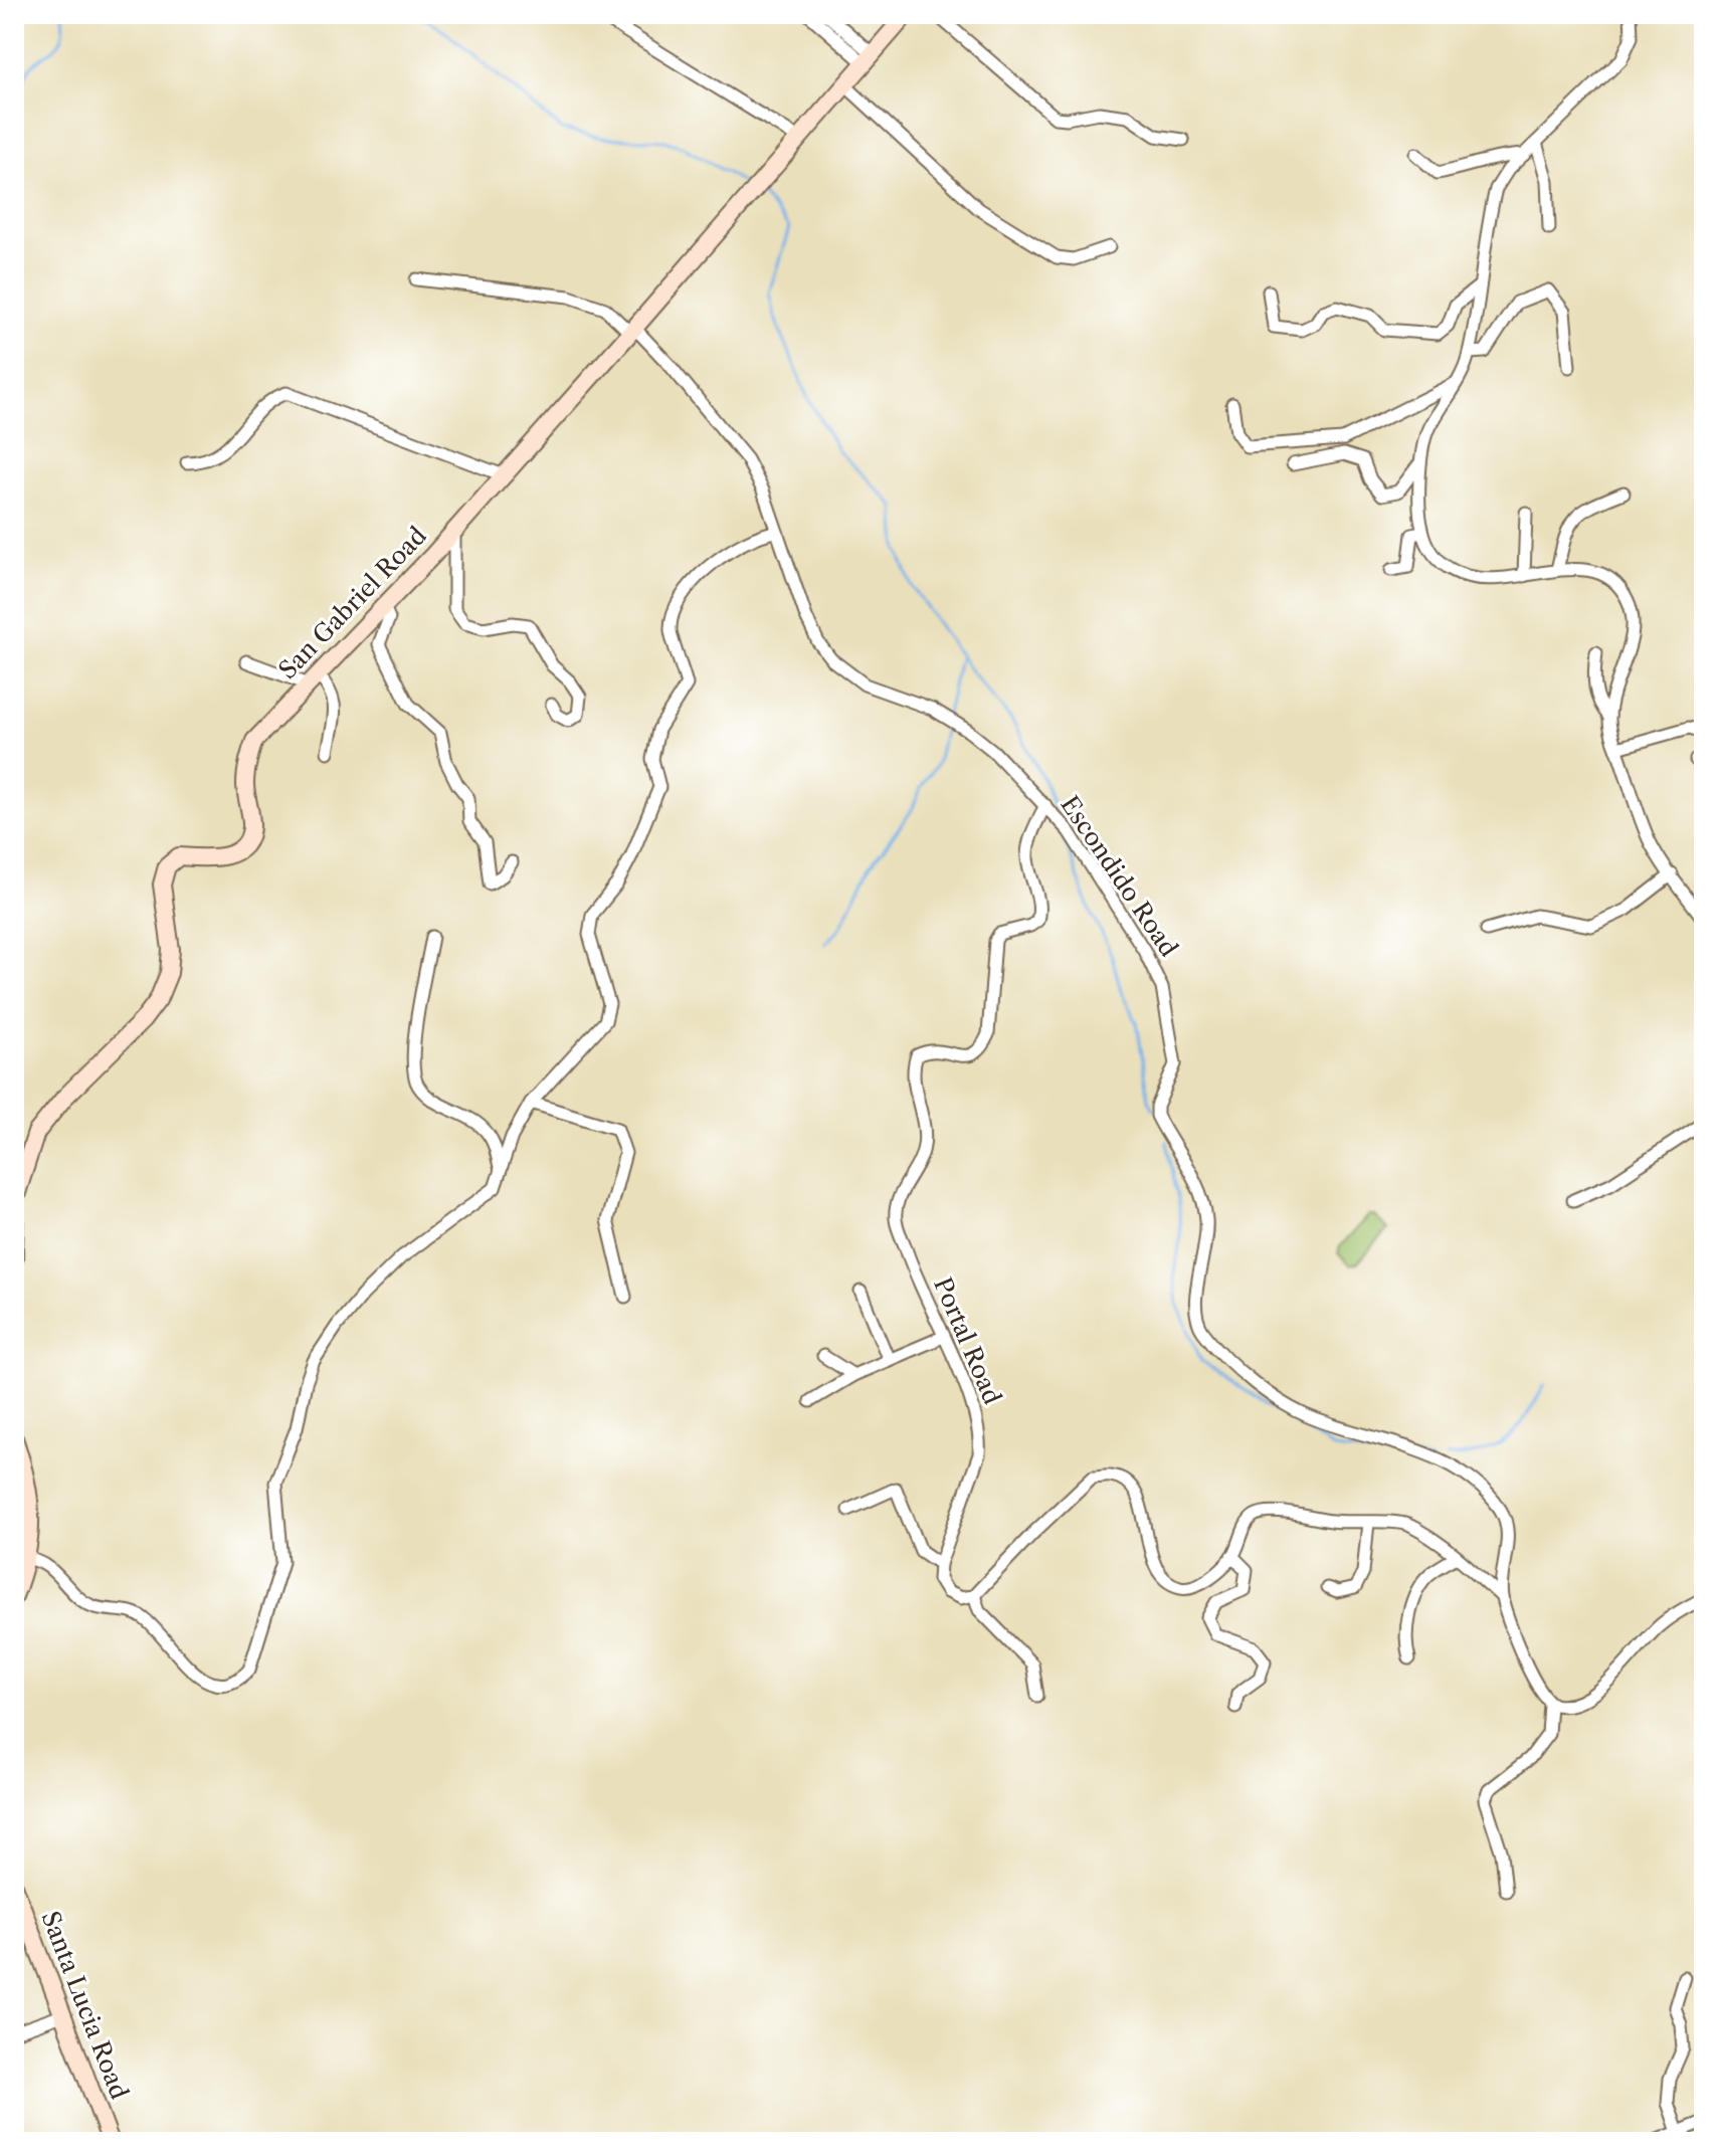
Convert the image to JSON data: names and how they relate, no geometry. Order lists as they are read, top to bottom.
{
  "streets": {
    "street": [
      "San Gabriel Road",
      "Escondido Road",
      "Portal Road",
      "Santa Lucia Road"
    ]
  },
  "crossings": [
    ["San Gabriel Road", "Escondido Road"],
    ["Escondido Road", "Portal Road"]
  ]
}
